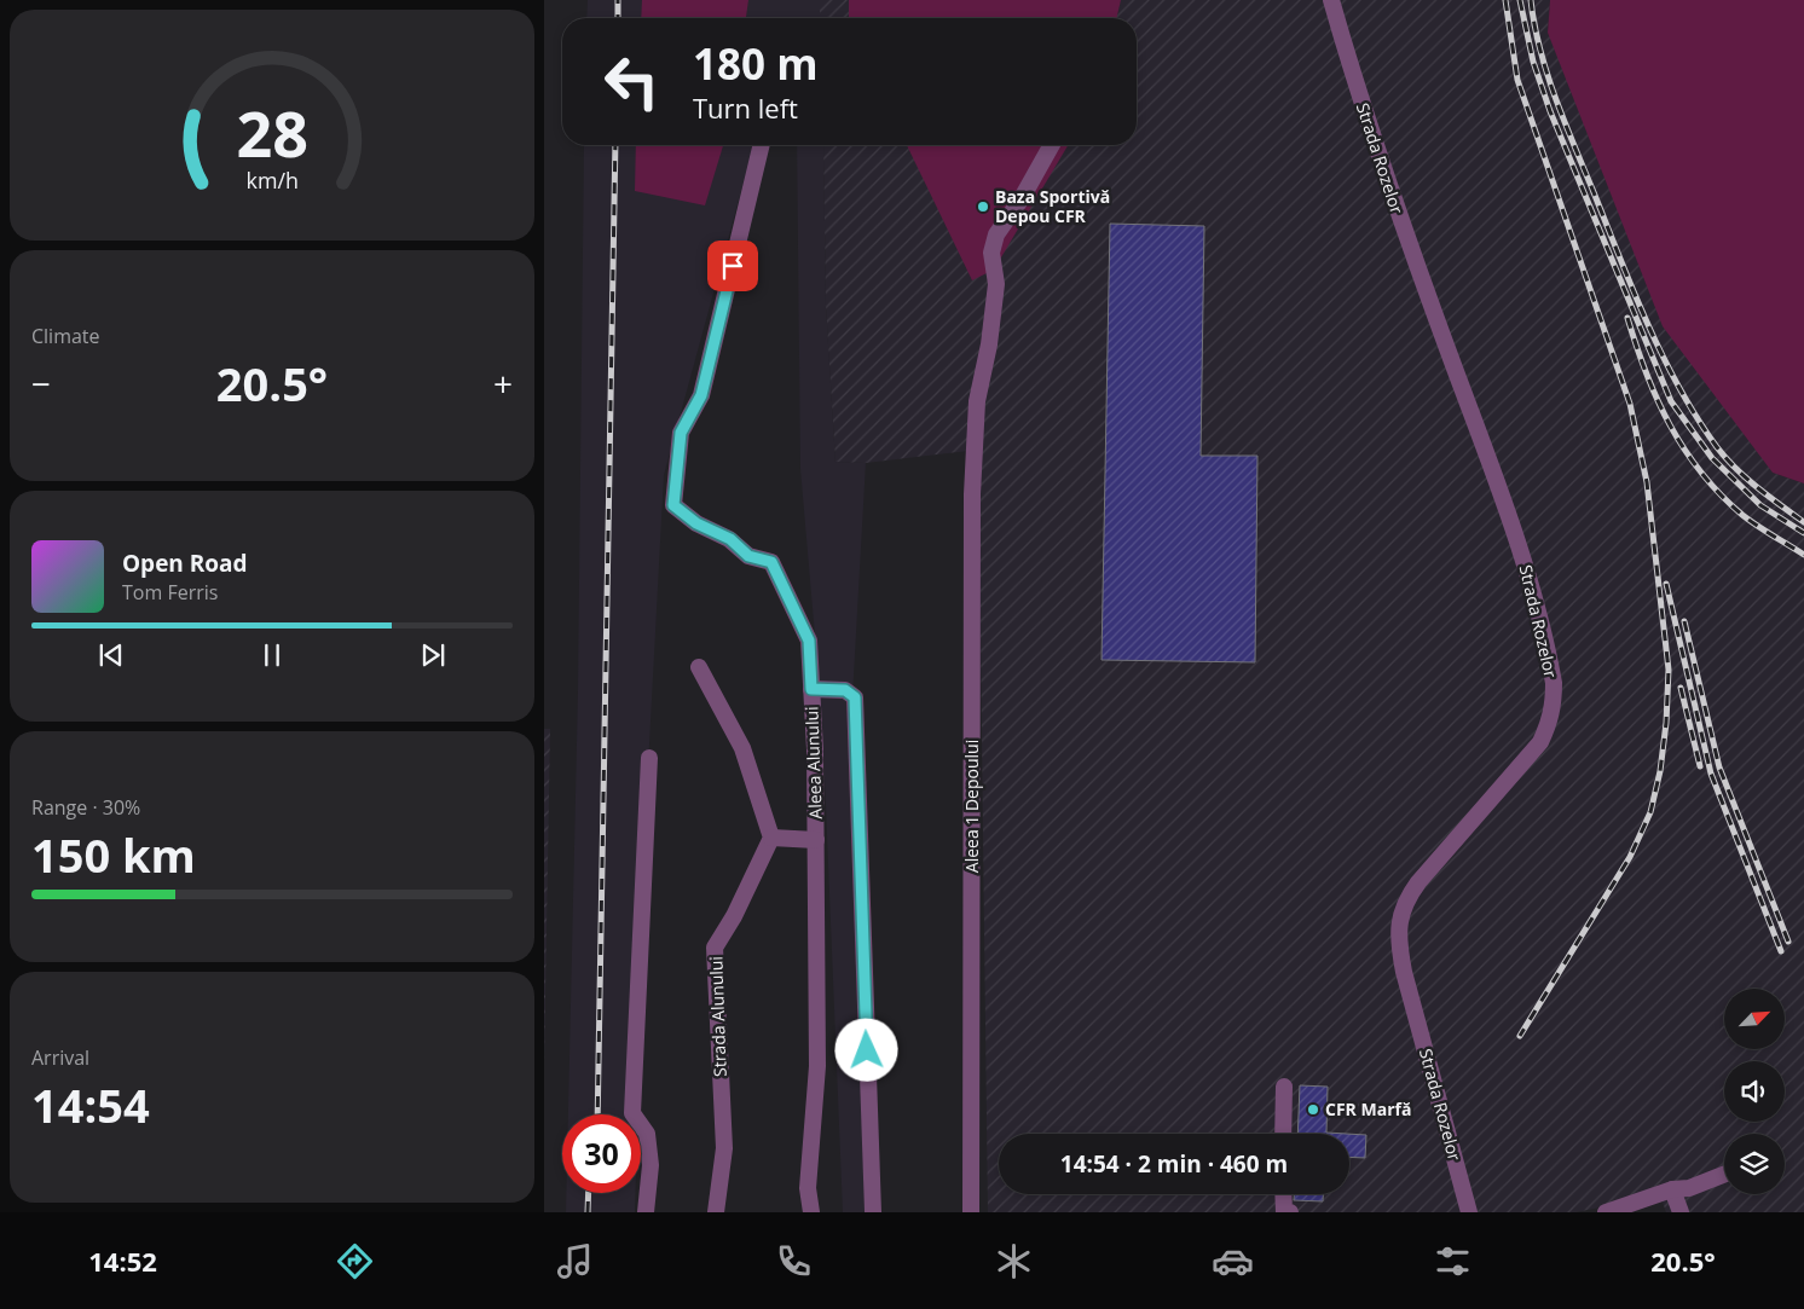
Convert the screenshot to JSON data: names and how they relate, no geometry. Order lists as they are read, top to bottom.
{
  "streets": {
    "street": [
      "Strada Rozelor",
      "Aleea Alunului",
      "Aleea 1 Depoului",
      "Strada Alunului"
    ]
  },
  "places": ["Baza Sportivă Depou CFR", "CFR Marfă"],
  "north": "top right",
  "page": {
    "turn": ["180 m", "Turn left"],
    "tile": [
      "Climate",
      ["Range · 30%", "150 km"],
      ["Arrival", "14:54"]
    ],
    "heat": ["−", "20.5°", "+"],
    "song": ["Open Road", "Tom Ferris"],
    "limit": "30",
    "trip": "14:54 · 2 min · 460 m",
    "tabs": ["14:52", "20.5°"],
    "gauge": ["28", "km/h"]
  }
}
